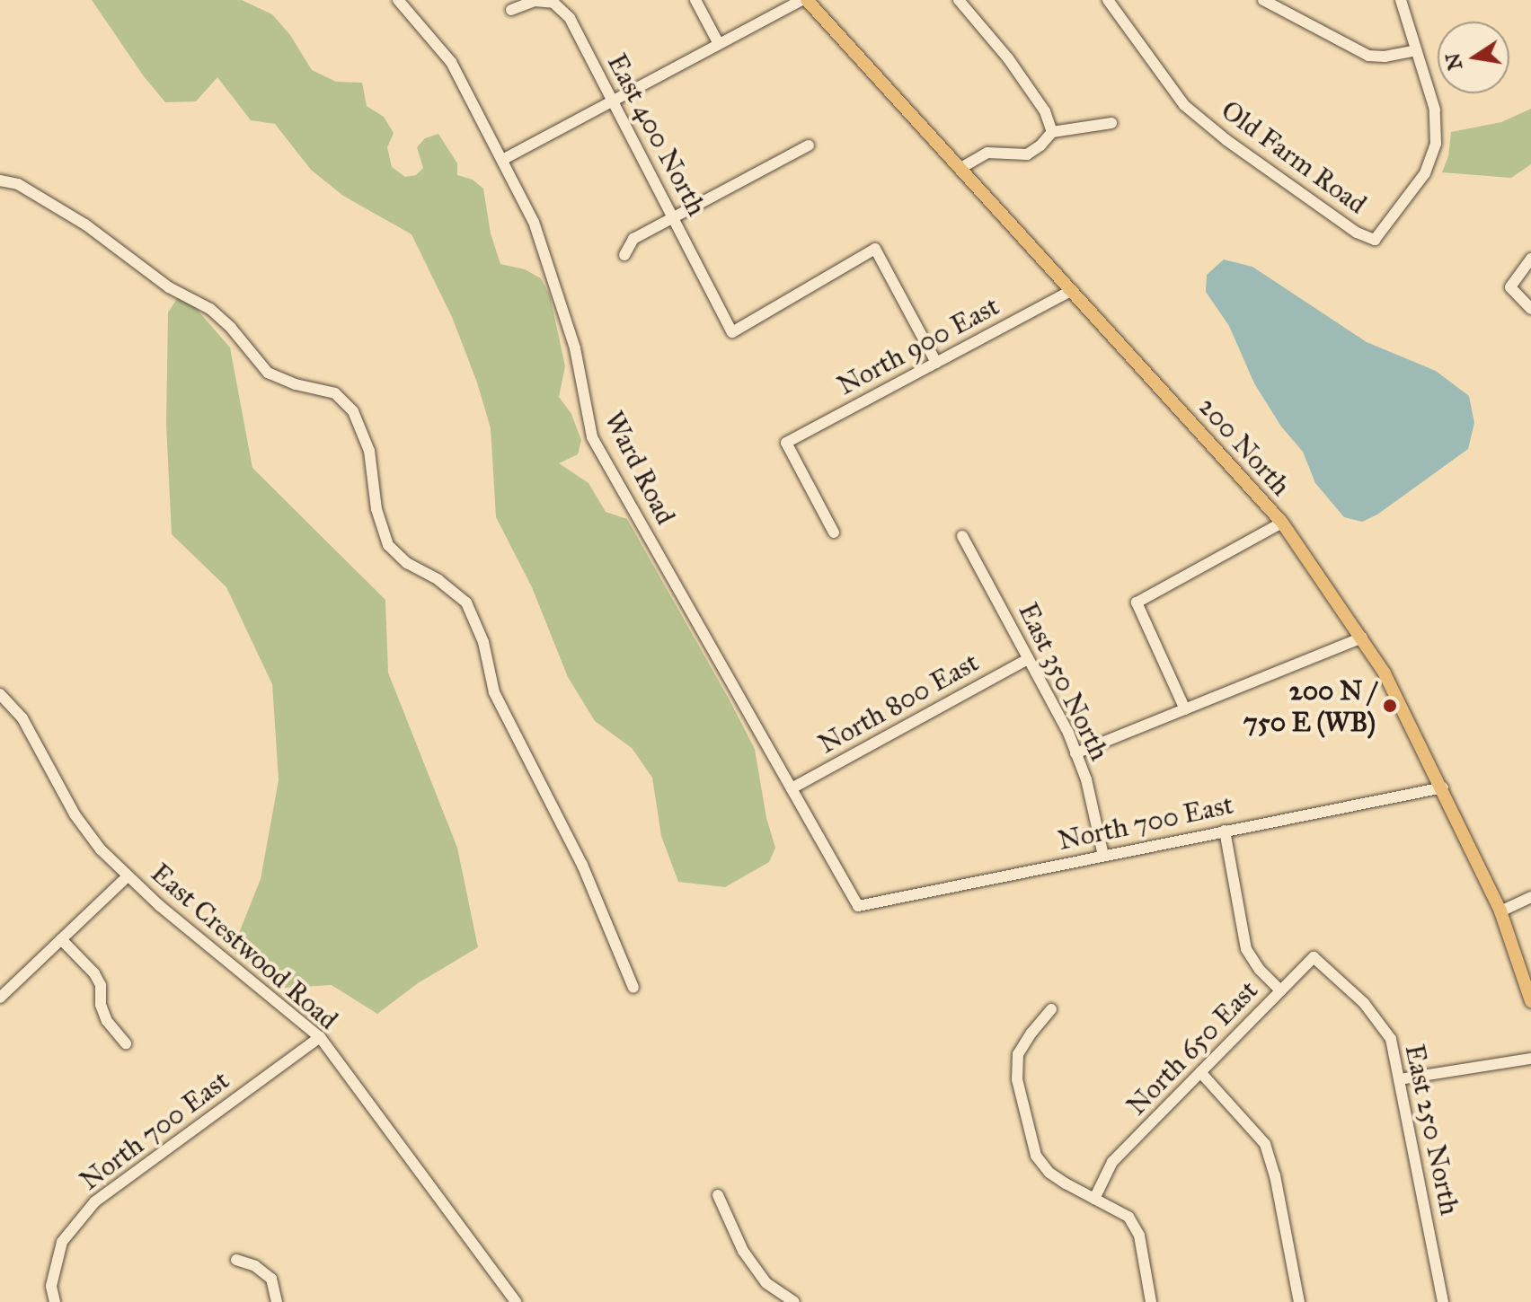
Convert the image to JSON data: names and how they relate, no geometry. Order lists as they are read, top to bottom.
{
  "streets": {
    "main road": ["200 North"],
    "street": [
      "East 400 North",
      "Old Farm Road",
      "North 900 East",
      "Ward Road",
      "East 350 North",
      "North 800 East",
      "North 700 East",
      "East Crestwood Road",
      "North 650 East",
      "East 250 North"
    ]
  },
  "crossings": [
    ["East 400 North", "North 900 East"],
    ["North 900 East", "200 North"],
    ["200 North", "North 700 East"],
    ["Ward Road", "North 800 East"],
    ["Ward Road", "North 700 East"],
    ["East 350 North", "North 800 East"],
    ["East 350 North", "North 700 East"],
    ["North 700 East", "East Crestwood Road"],
    ["North 700 East", "North 650 East"],
    ["North 650 East", "East 250 North"]
  ],
  "places": ["200 N / 750 E (WB)"],
  "north": "left"
}
